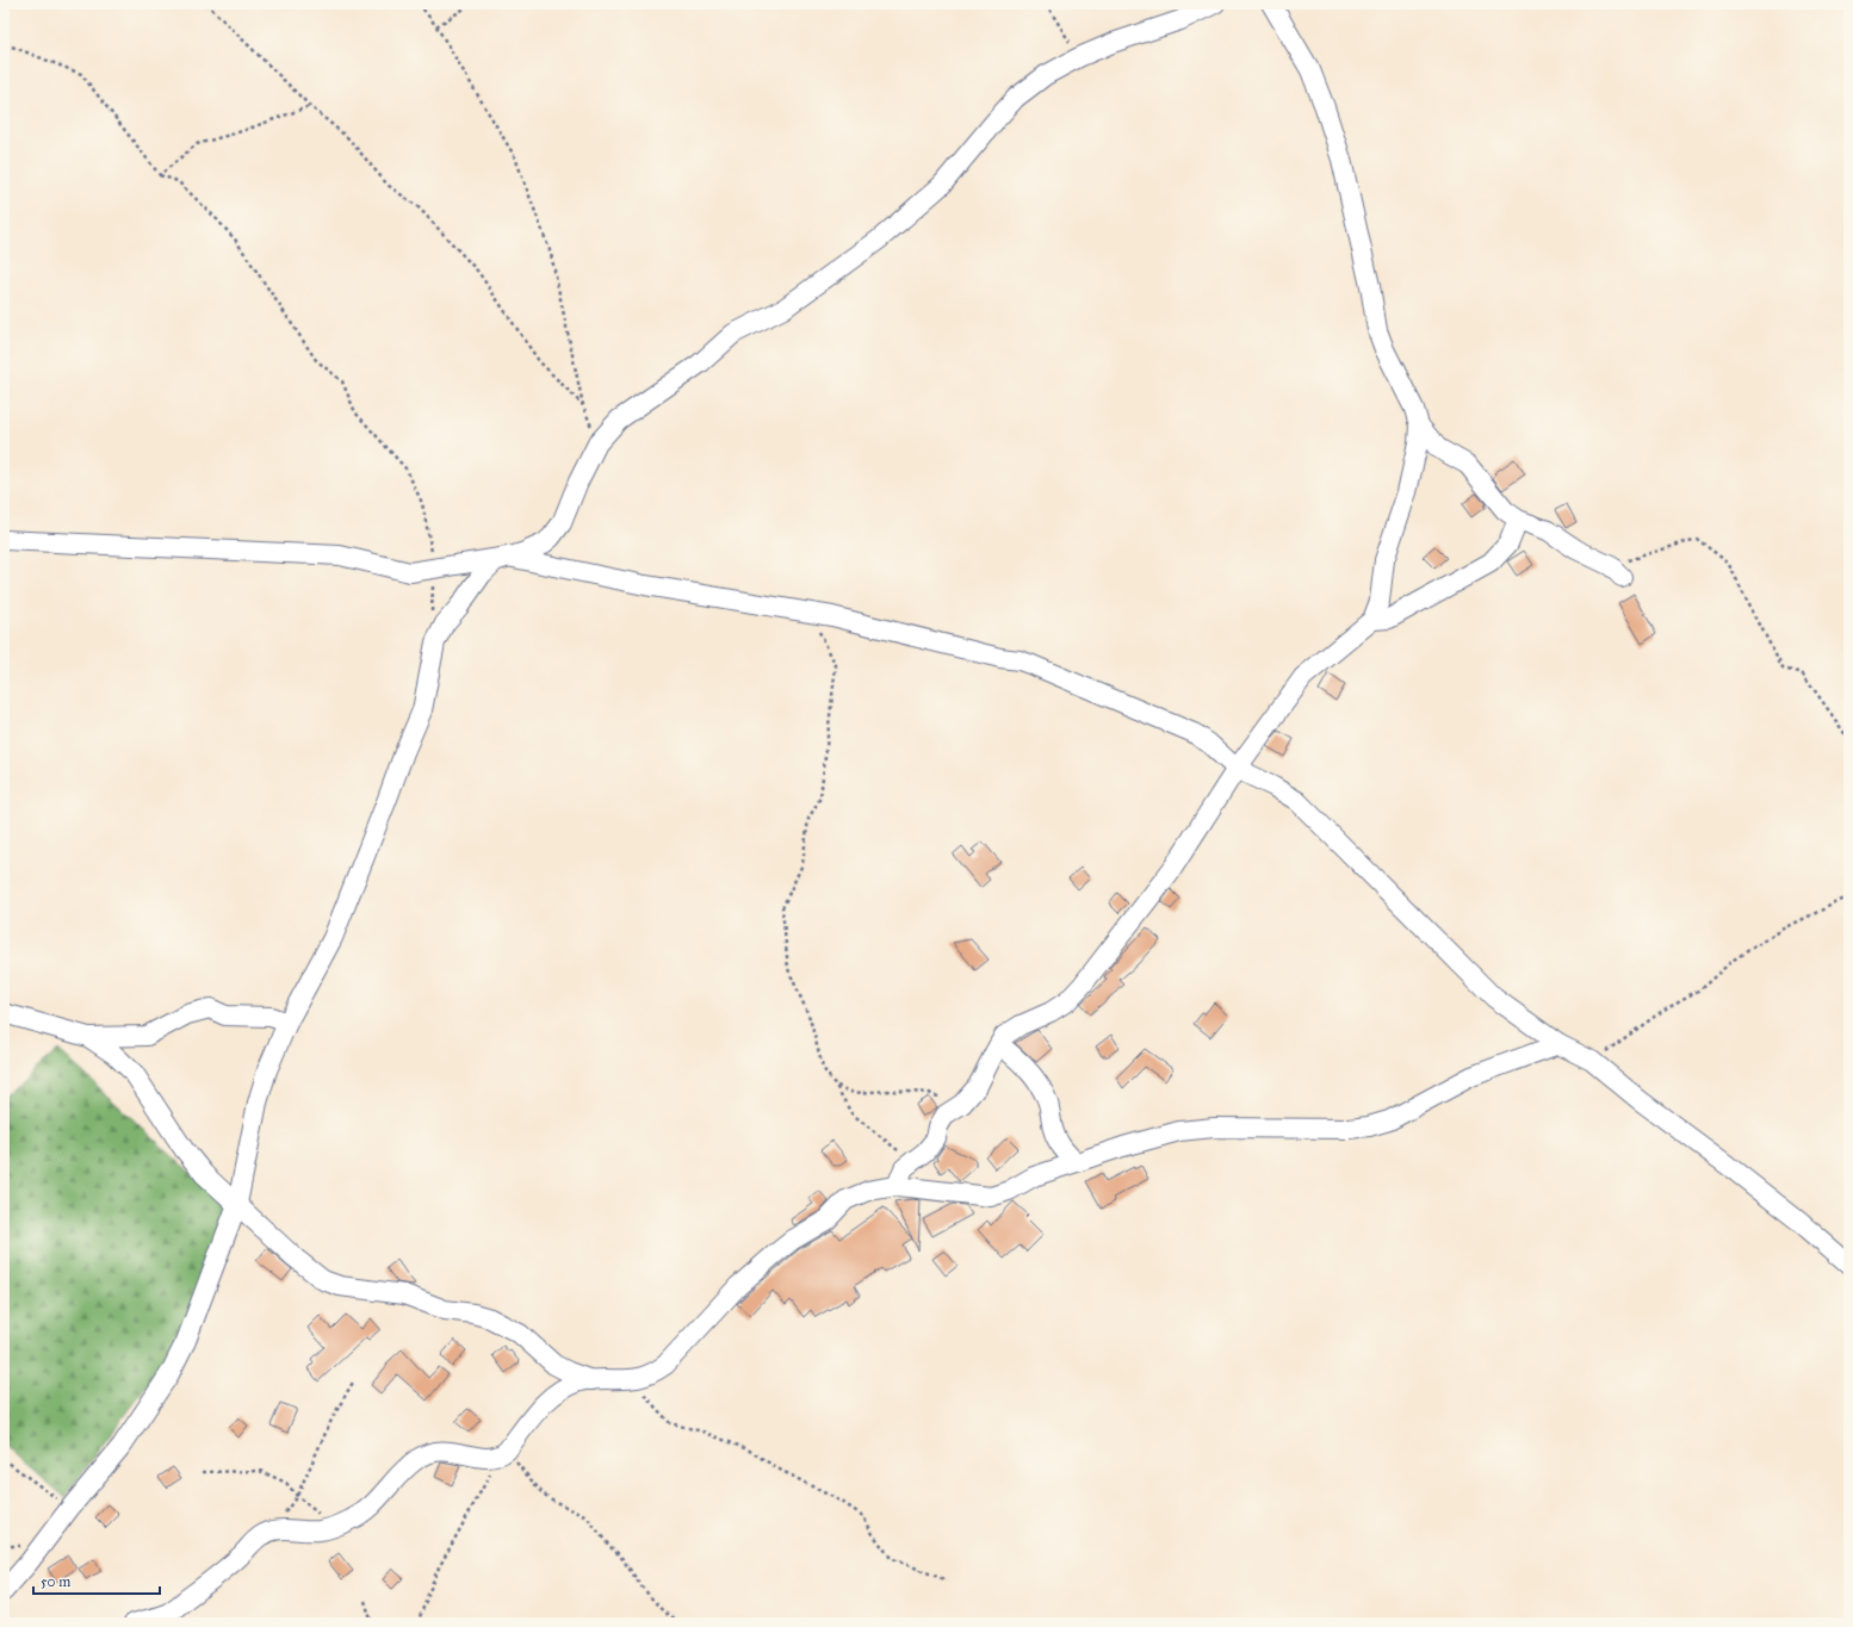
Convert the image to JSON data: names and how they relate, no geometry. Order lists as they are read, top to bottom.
{
  "scale_bar": "50 m"
}
